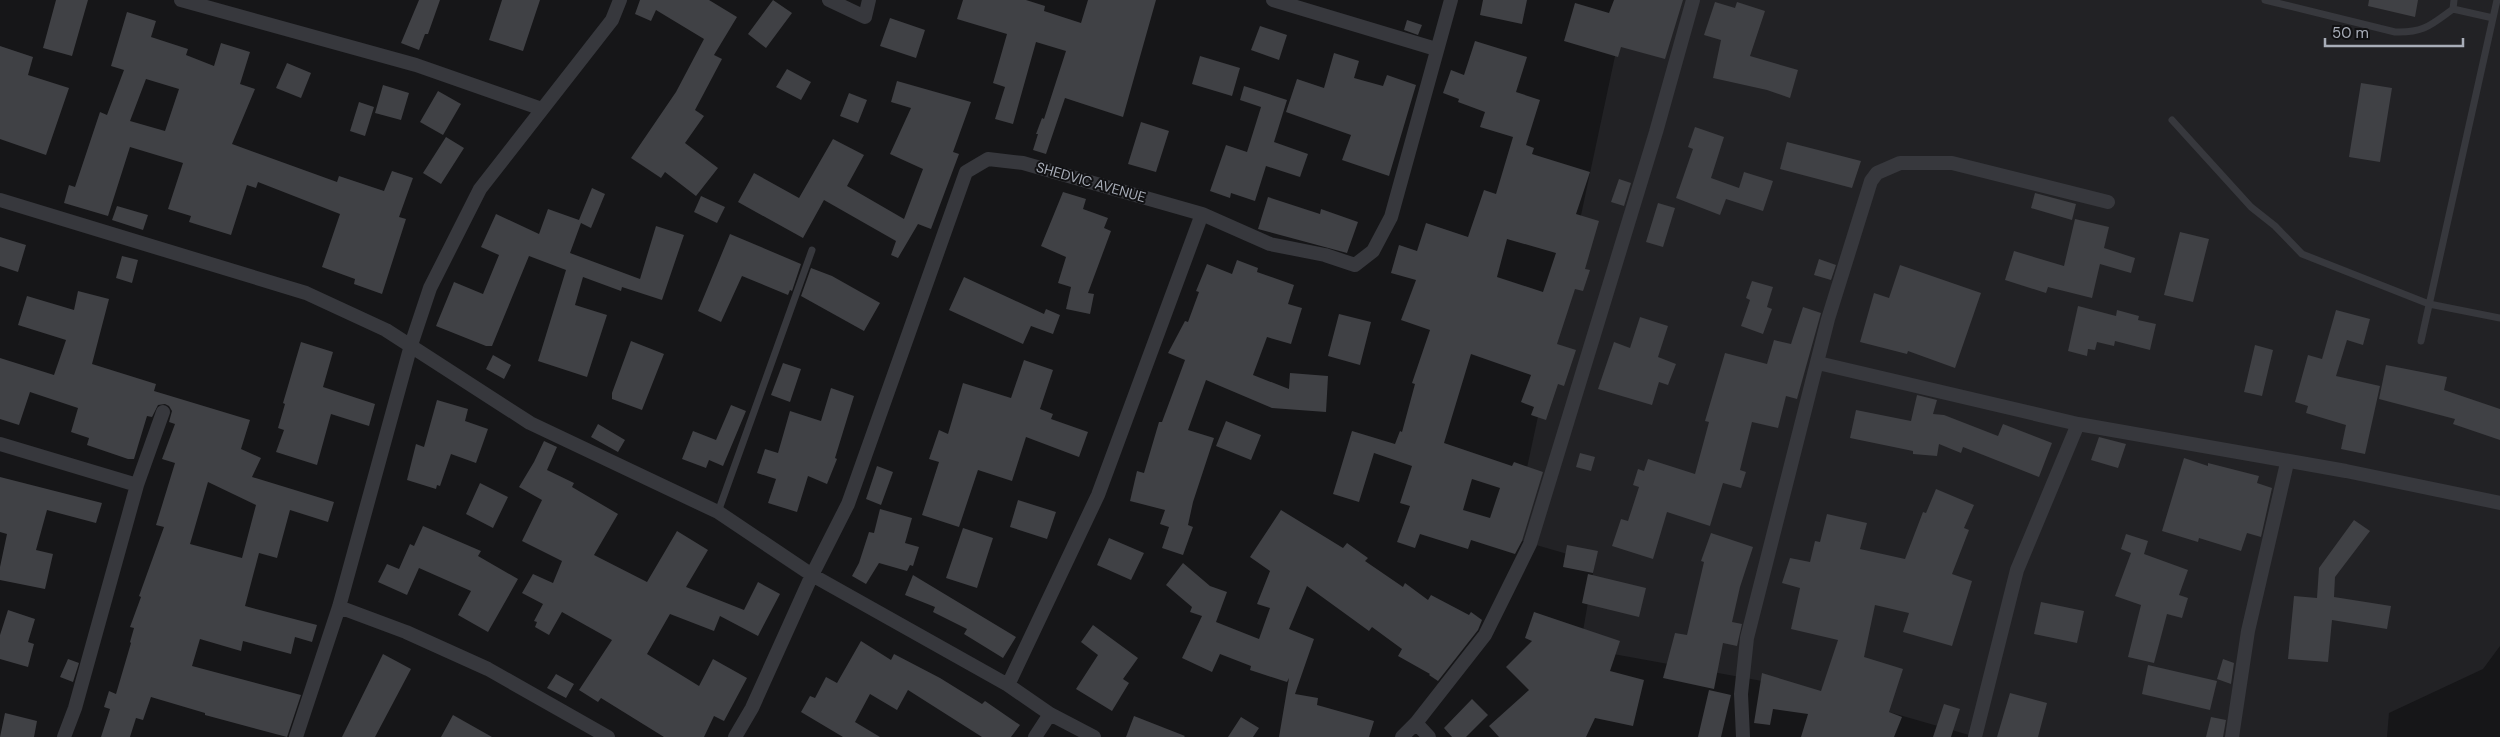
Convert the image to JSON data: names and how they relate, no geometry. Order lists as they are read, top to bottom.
{
  "streets": {
    "street": ["SHEDVIC AVENUE"]
  },
  "scale_bar": "50 m"
}
